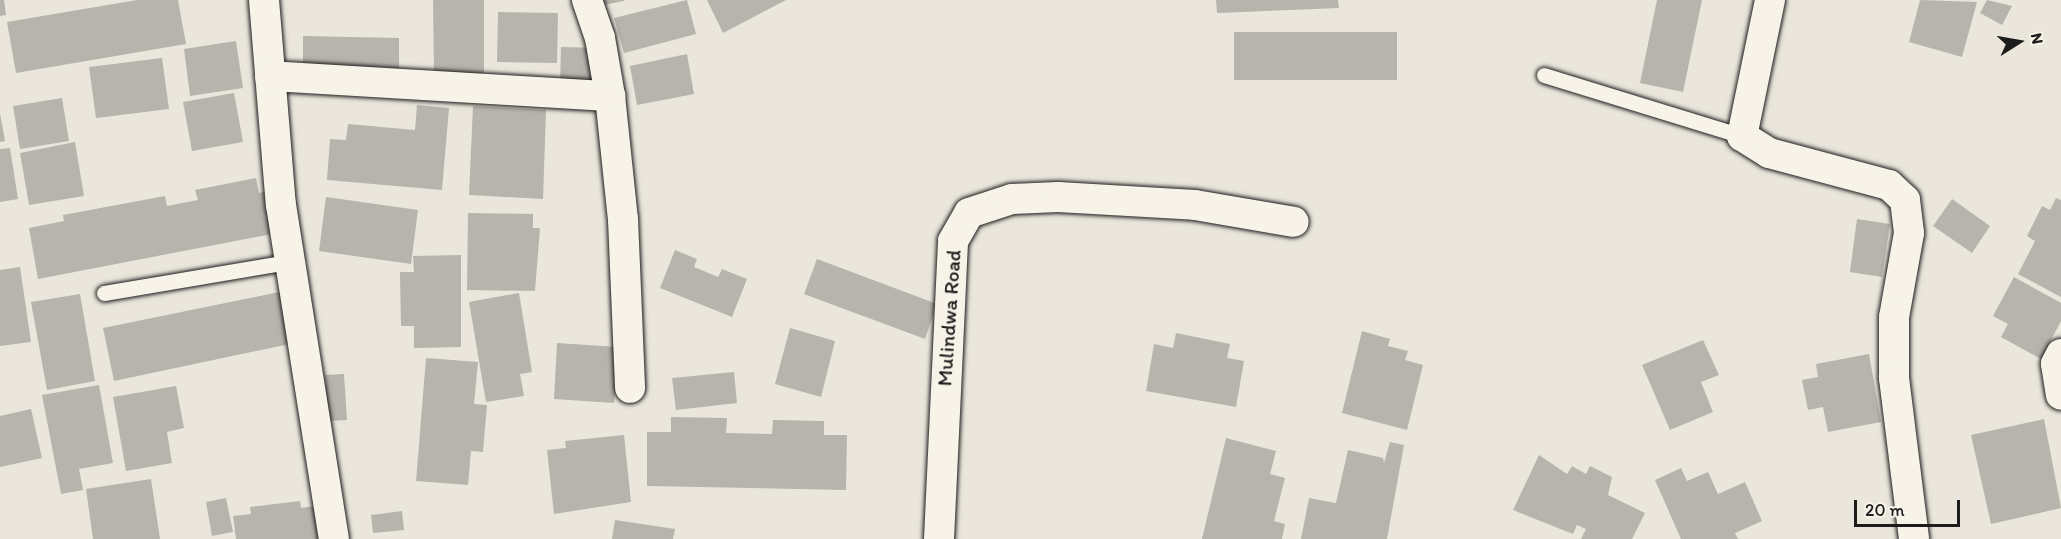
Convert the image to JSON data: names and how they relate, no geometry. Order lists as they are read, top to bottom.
{
  "streets": {
    "street": ["Mulindwa Road"]
  },
  "scale_bar": "20 m",
  "north": "right"
}
